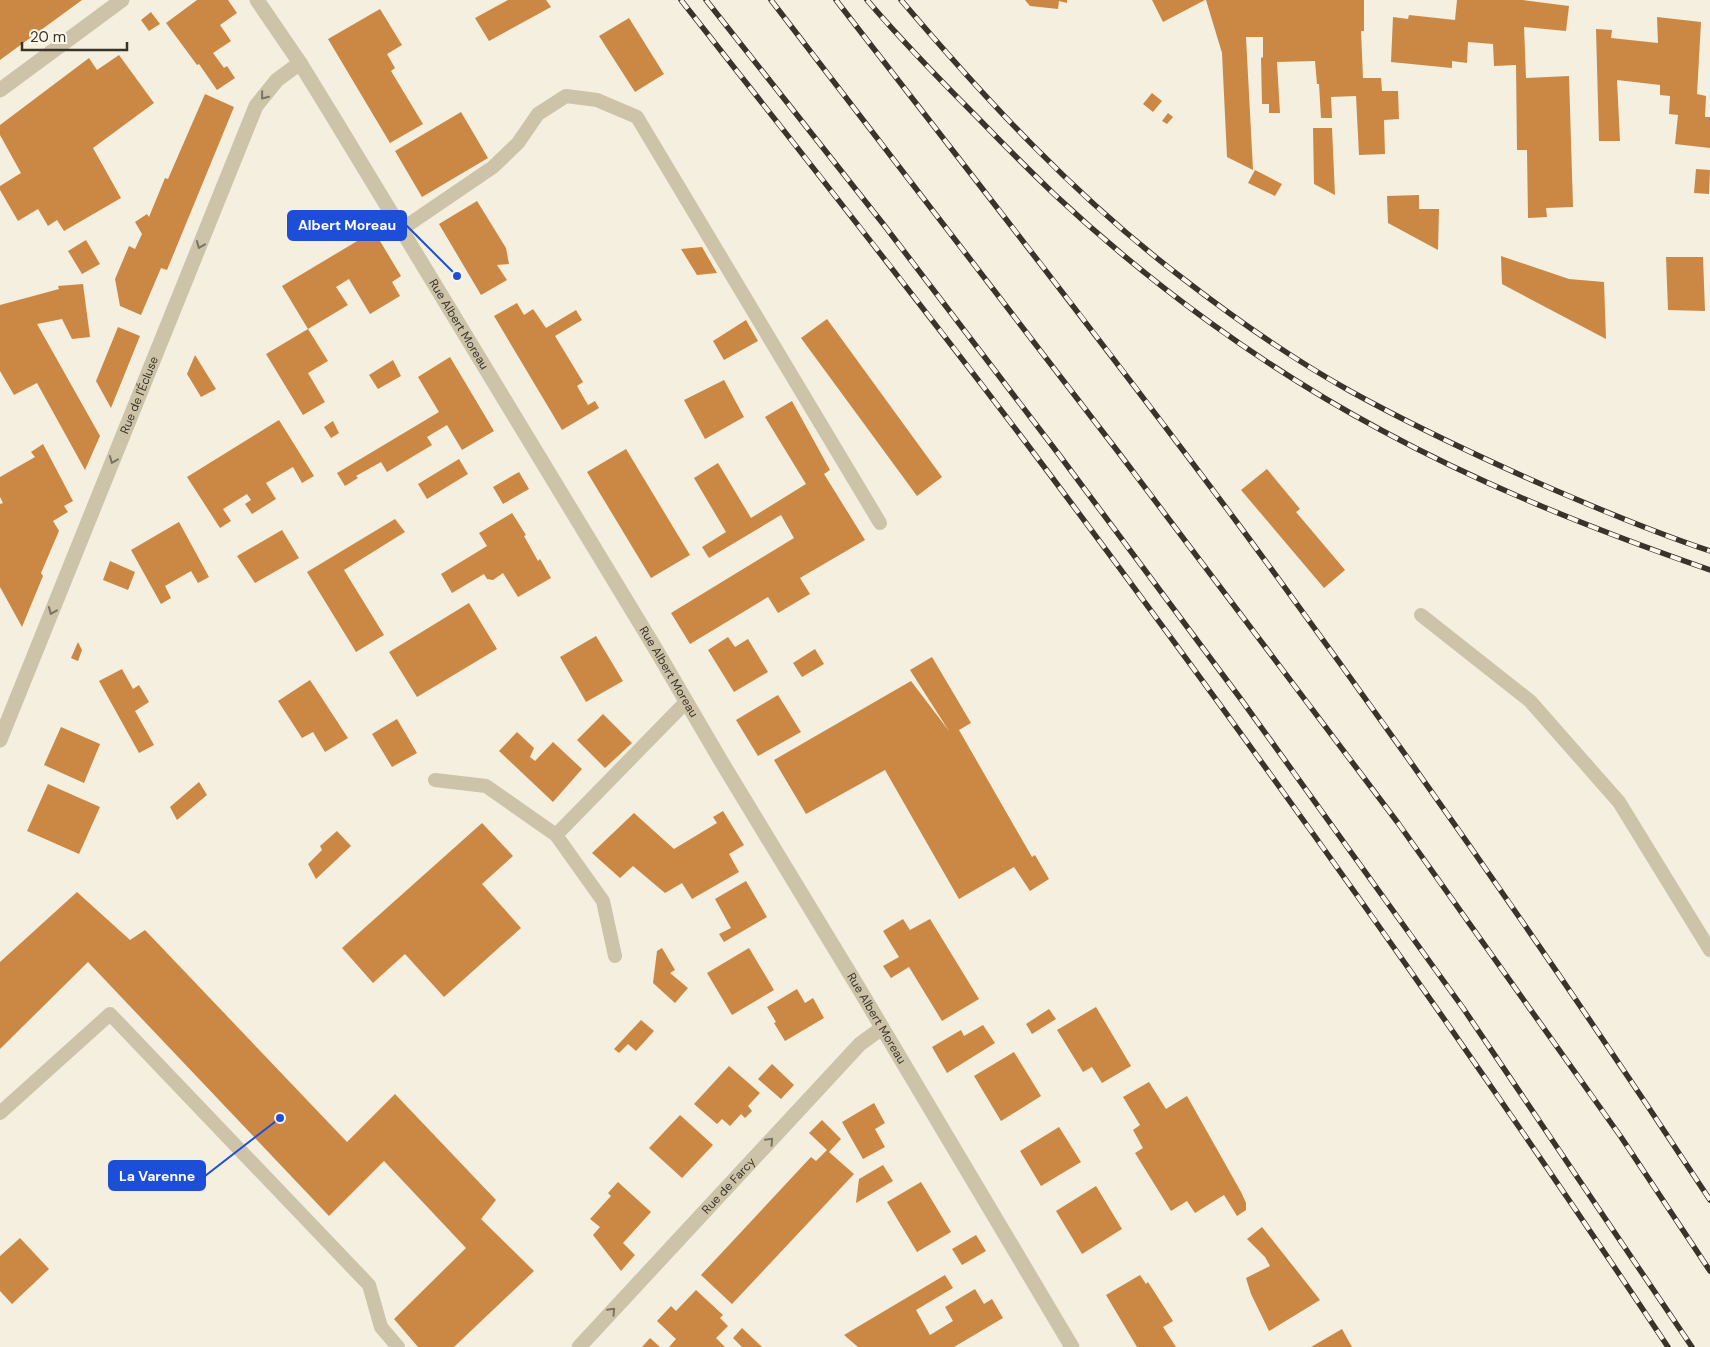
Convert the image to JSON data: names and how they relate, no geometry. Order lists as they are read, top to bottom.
{
  "streets": {
    "street": ["Rue Albert Moreau", "Rue de l'Écluse", "Rue de Farcy"]
  },
  "crossings": [
    ["Rue Albert Moreau", "Rue de l'Écluse"],
    ["Rue Albert Moreau", "Rue de Farcy"]
  ],
  "one_way": ["Rue de l'Écluse", "Rue de Farcy"],
  "places": ["Albert Moreau", "La Varenne"],
  "scale_bar": "20 m"
}
